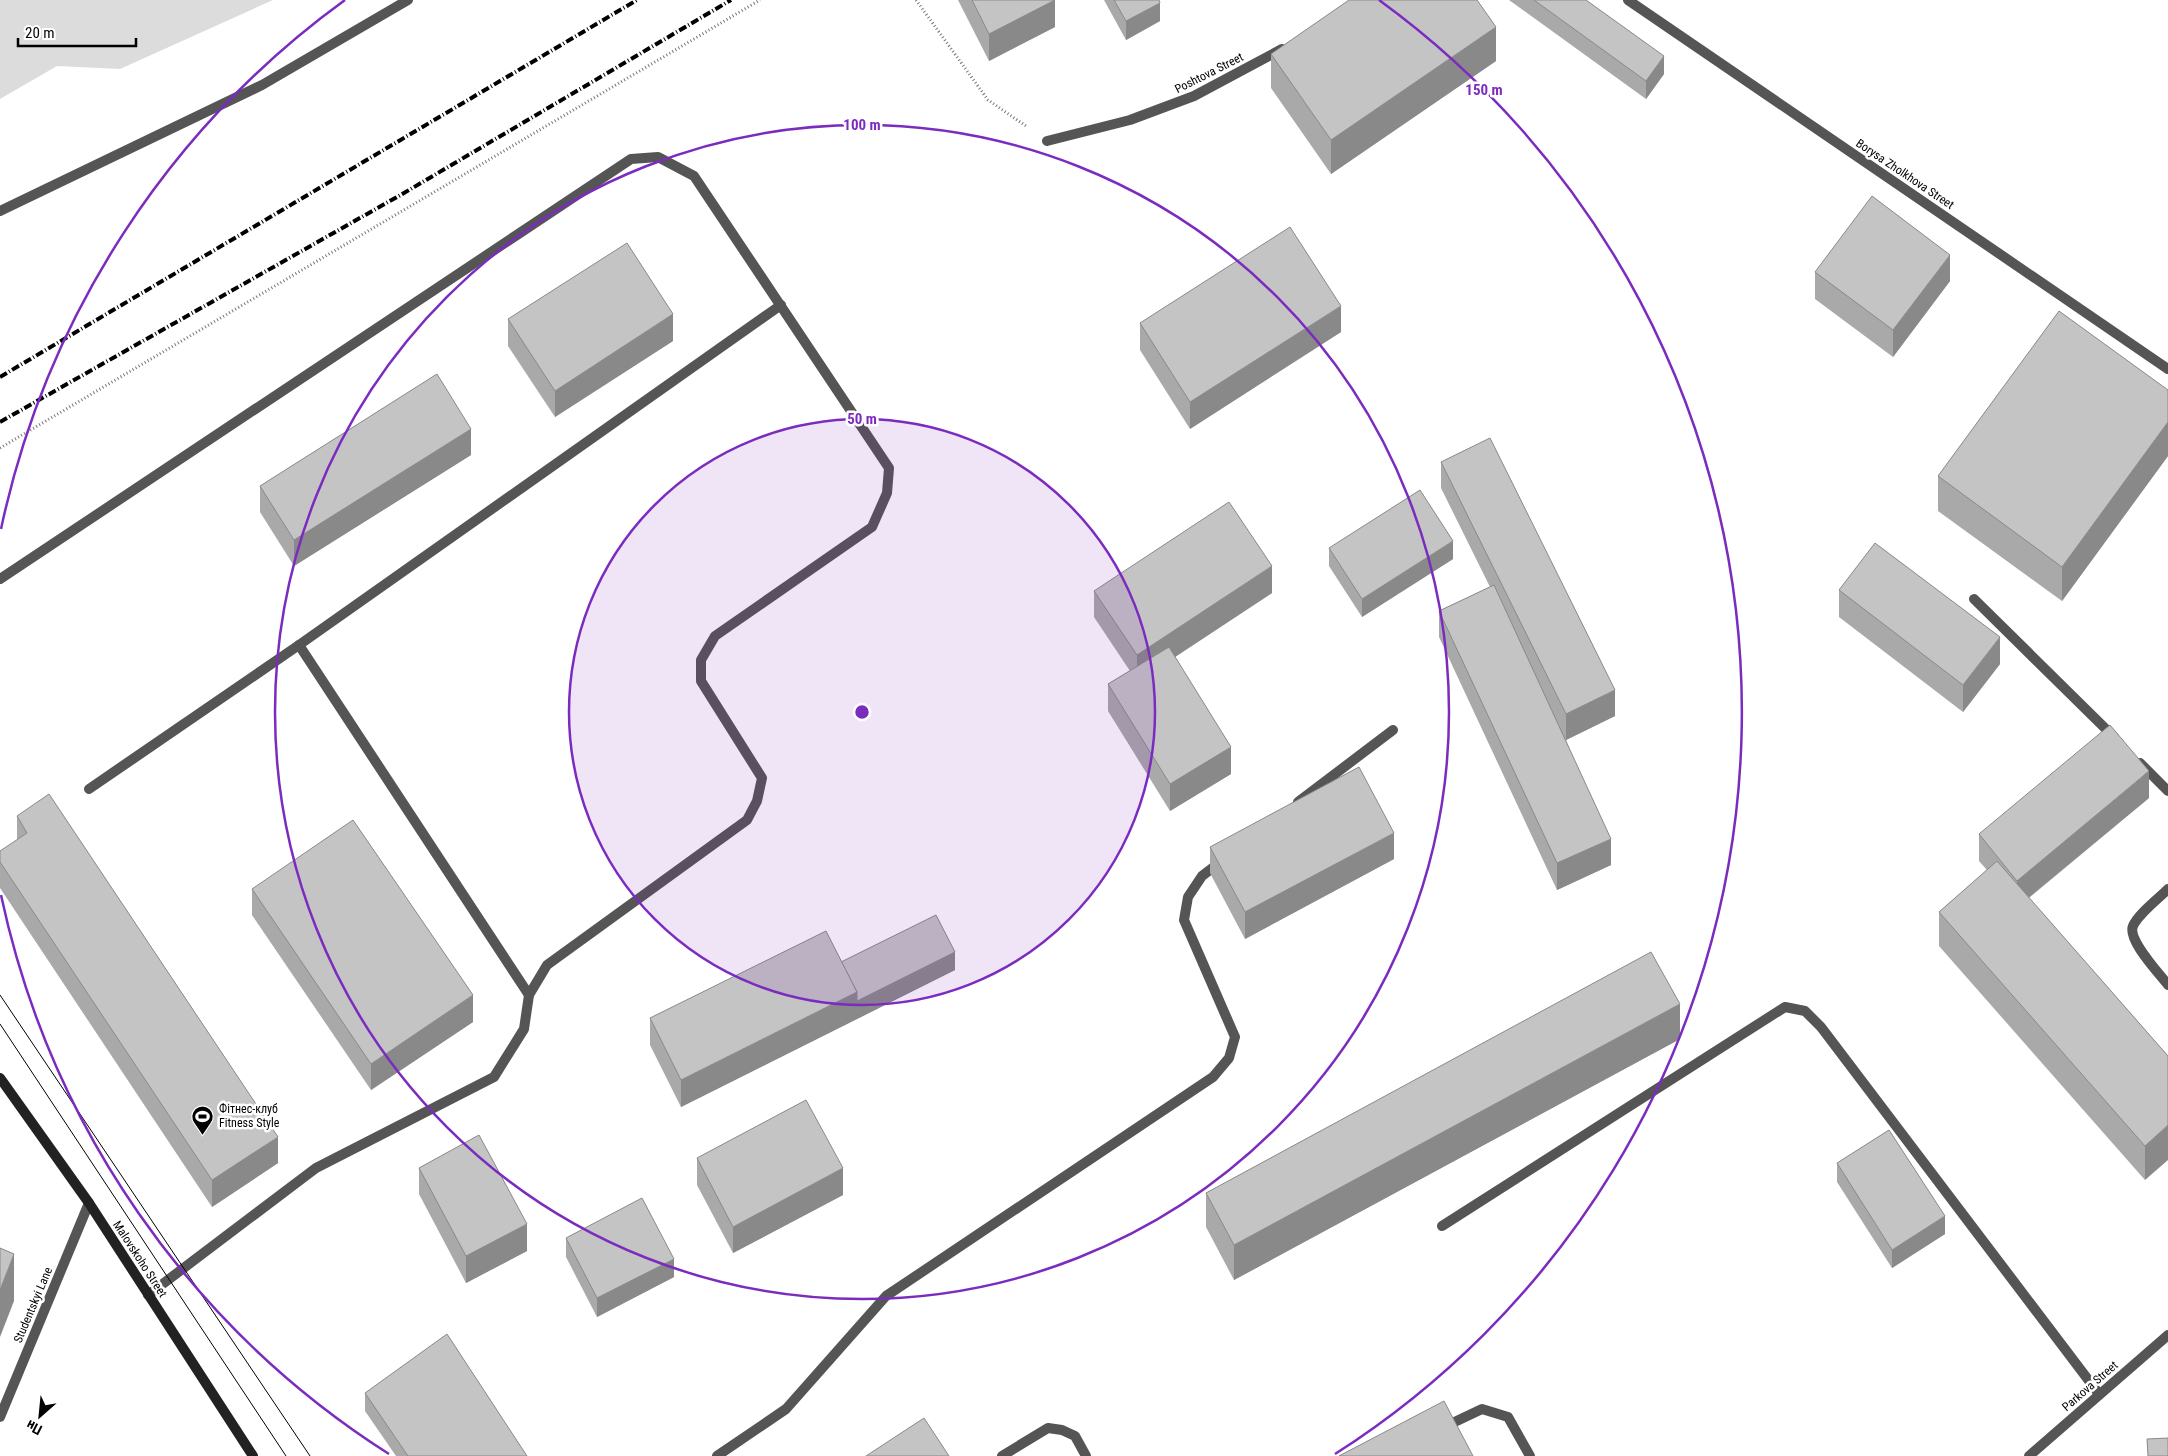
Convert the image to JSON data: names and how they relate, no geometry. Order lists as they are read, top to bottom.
{
  "streets": {
    "street": [
      "Poshtova Street",
      "Borysa Zholkhova Street",
      "Malovskoho Street",
      "Studentskyi Lane",
      "Parkova Street"
    ]
  },
  "crossings": [
    ["Malovskoho Street", "Studentskyi Lane"]
  ],
  "places": {
    "sports": ["Фітнес-клуб Fitness Style"]
  },
  "scale_bar": "20 m",
  "north": "bottom left",
  "rings": ["150 m", "100 m", "50 m"]
}
